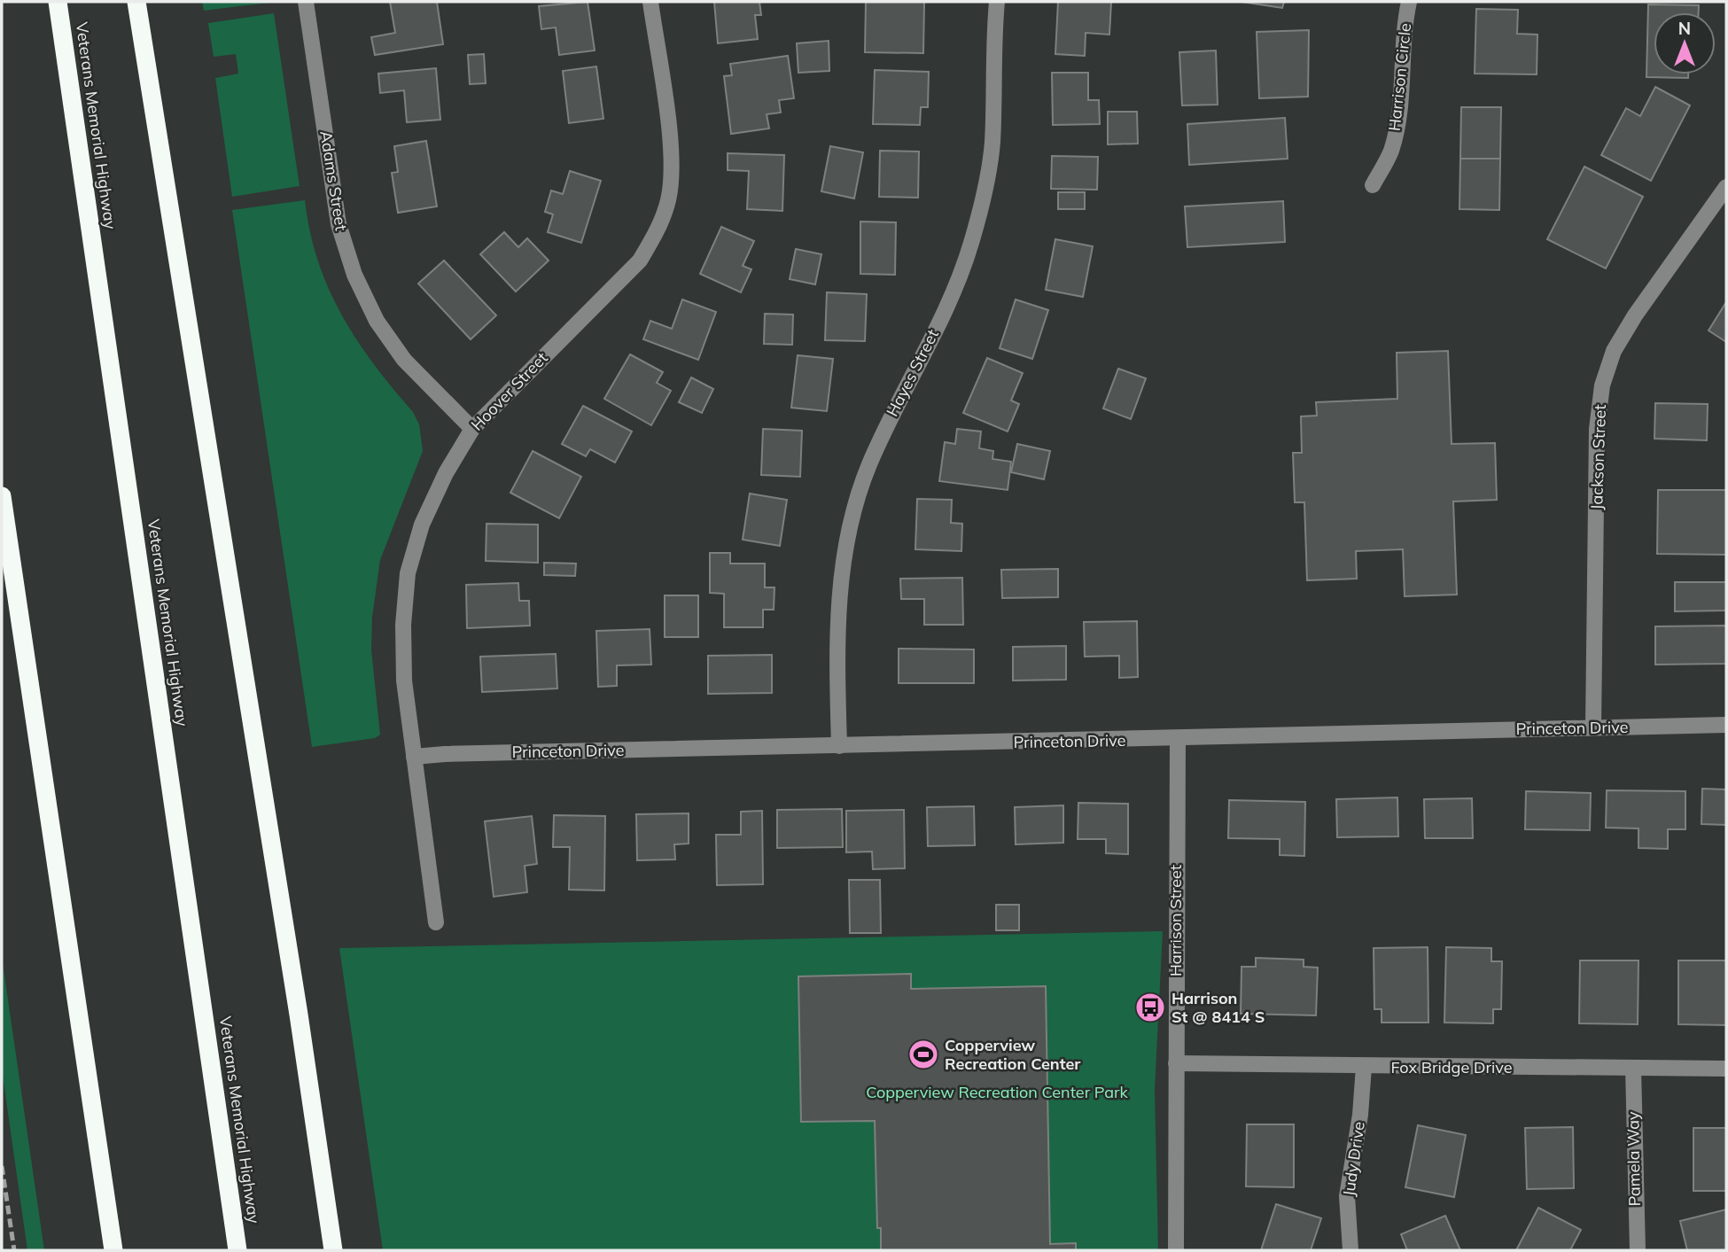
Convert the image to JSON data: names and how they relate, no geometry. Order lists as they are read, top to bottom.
{
  "streets": {
    "highway": ["Veterans Memorial Highway"],
    "street": [
      "Harrison Circle",
      "Adams Street",
      "Hayes Street",
      "Hoover Street",
      "Jackson Street",
      "Princeton Drive",
      "Harrison Street",
      "Fox Bridge Drive",
      "Judy Drive",
      "Pamela Way"
    ]
  },
  "crossings": [
    ["Adams Street", "Hoover Street"],
    ["Hayes Street", "Princeton Drive"],
    ["Hoover Street", "Princeton Drive"],
    ["Jackson Street", "Princeton Drive"],
    ["Princeton Drive", "Harrison Street"],
    ["Harrison Street", "Fox Bridge Drive"],
    ["Fox Bridge Drive", "Judy Drive"],
    ["Fox Bridge Drive", "Pamela Way"]
  ],
  "parks": ["Copperview Recreation Center Park"],
  "places": {
    "bus stop": ["Harrison St @ 8414 S"],
    "sports": ["Copperview Recreation Center"]
  },
  "north": "top"
}
